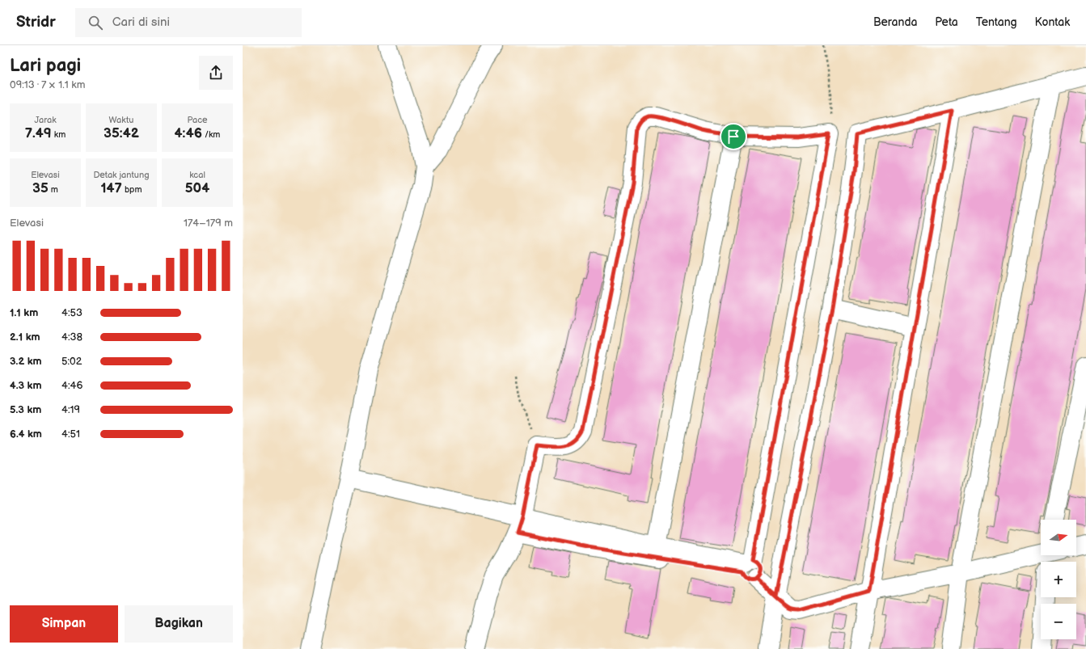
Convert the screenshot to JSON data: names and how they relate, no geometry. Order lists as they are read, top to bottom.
{
  "north": "right",
  "page": {
    "header": "Stridr",
    "search": "Cari di sini",
    "nav": [
      "Beranda",
      "Peta",
      "Tentang",
      "Kontak"
    ],
    "heading": ["Lari pagi", "09:13 · 7 × 1.1 km"],
    "stats": [
      ["Jarak", "7.49 km"],
      ["Waktu", "35:42"],
      ["Pace", "4:46 /km"],
      ["Elevasi", "35 m"],
      ["Detak jantung", "147 bpm"],
      ["kcal", "504"]
    ],
    "chart": ["Elevasi", "174–179 m"],
    "list": [
      {
        "name": "1.1 km",
        "note": "4:53"
      },
      {
        "name": "2.1 km",
        "note": "4:38"
      },
      {
        "name": "3.2 km",
        "note": "5:02"
      },
      {
        "name": "4.3 km",
        "note": "4:46"
      },
      {
        "name": "5.3 km",
        "note": "4:19"
      },
      {
        "name": "6.4 km",
        "note": "4:51"
      }
    ],
    "map_buttons": ["+", "−"],
    "buttons": ["Simpan", "Bagikan"]
  }
}
